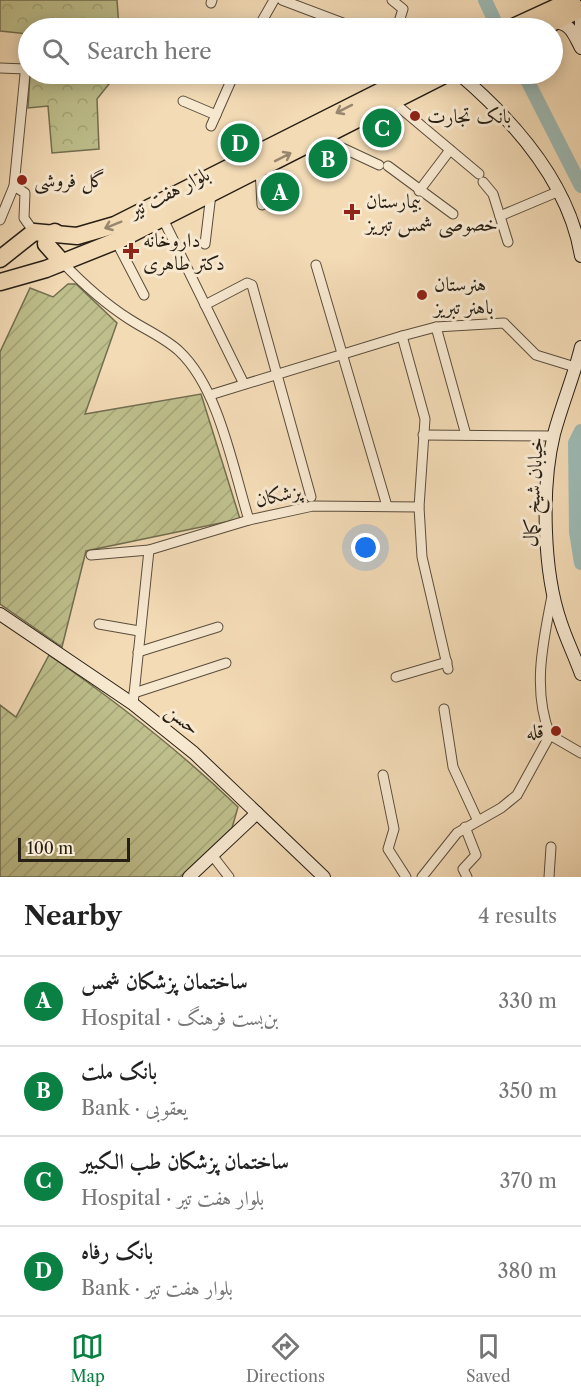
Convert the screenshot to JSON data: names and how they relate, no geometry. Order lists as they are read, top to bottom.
{
  "streets": {
    "highway": ["بلوار هفت تیر"],
    "street": ["خیابان شیخ کمال", "پزشکان", "حسن"]
  },
  "places": {
    "other": [
      "بانک تجارت",
      "گل فروشی",
      "هنرستان باهنر تبریز",
      "قله"
    ],
    "health": ["بیمارستان خصوصی شمس تبریز", "داروخانه دکتر طاهری"]
  },
  "scale_bar": "100 m",
  "page": {
    "search": "Search here",
    "pins": [
      "C",
      "D",
      "B",
      "A"
    ],
    "scale": "100 m",
    "heading": ["Nearby", "4 results"],
    "list": [
      {
        "mark": "A",
        "name": "ساختمان پزشکان شمس",
        "note": "Hospital · بن‌بست فرهنگ",
        "value": "330 m"
      },
      {
        "mark": "B",
        "name": "بانک ملت",
        "note": "Bank · یعقوبی",
        "value": "350 m"
      },
      {
        "mark": "C",
        "name": "ساختمان پزشکان طب الکبیر",
        "note": "Hospital · بلوار هفت تیر",
        "value": "370 m"
      },
      {
        "mark": "D",
        "name": "بانک رفاه",
        "note": "Bank · بلوار هفت تیر",
        "value": "380 m"
      }
    ],
    "nav": ["Map", "Directions", "Saved"]
  }
}
